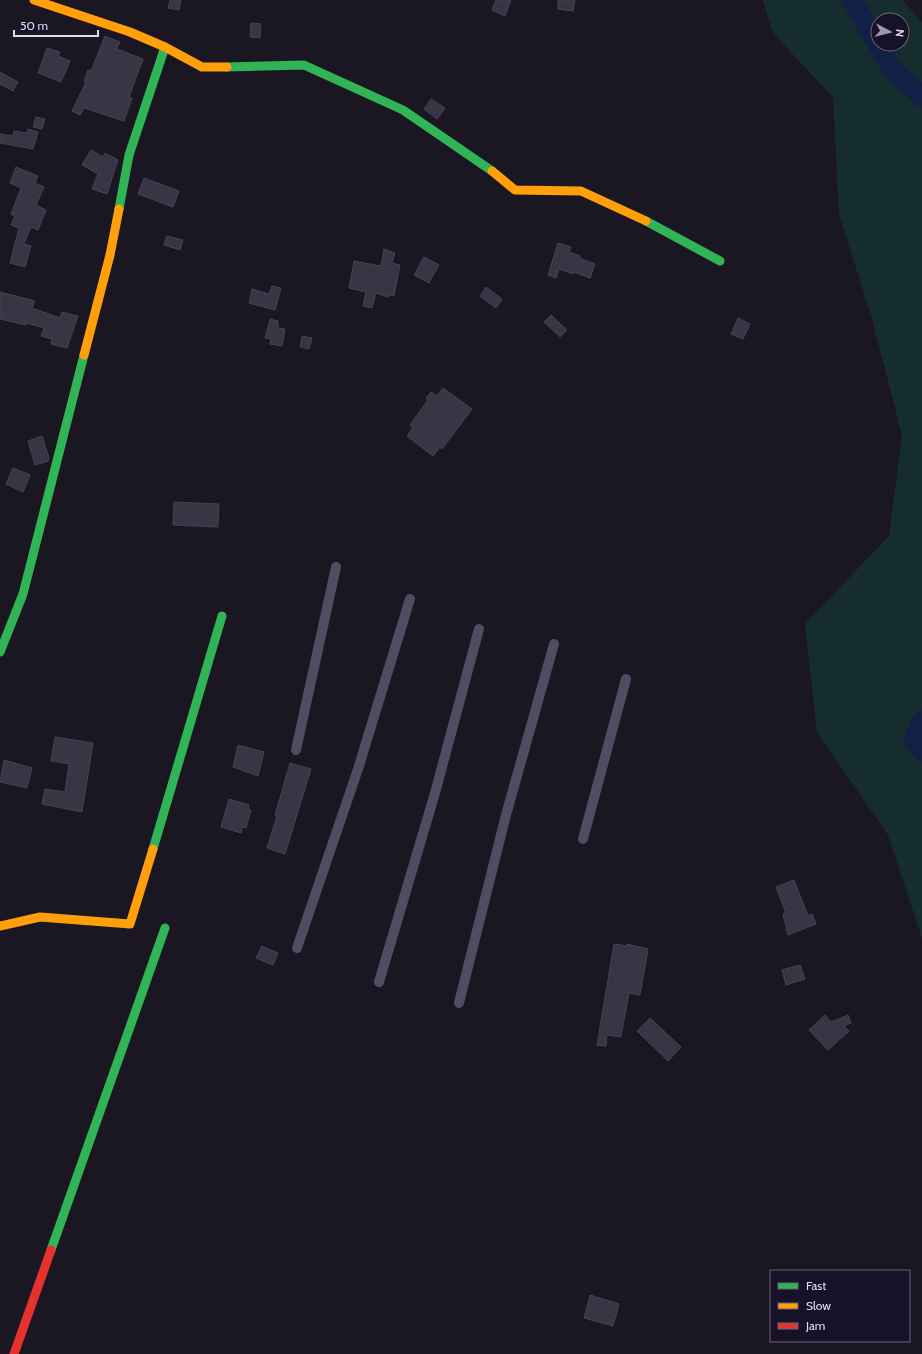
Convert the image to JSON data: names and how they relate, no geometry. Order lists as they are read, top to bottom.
{
  "legend": ["Fast", "Slow", "Jam"],
  "scale_bar": "50 m",
  "north": "right"
}
